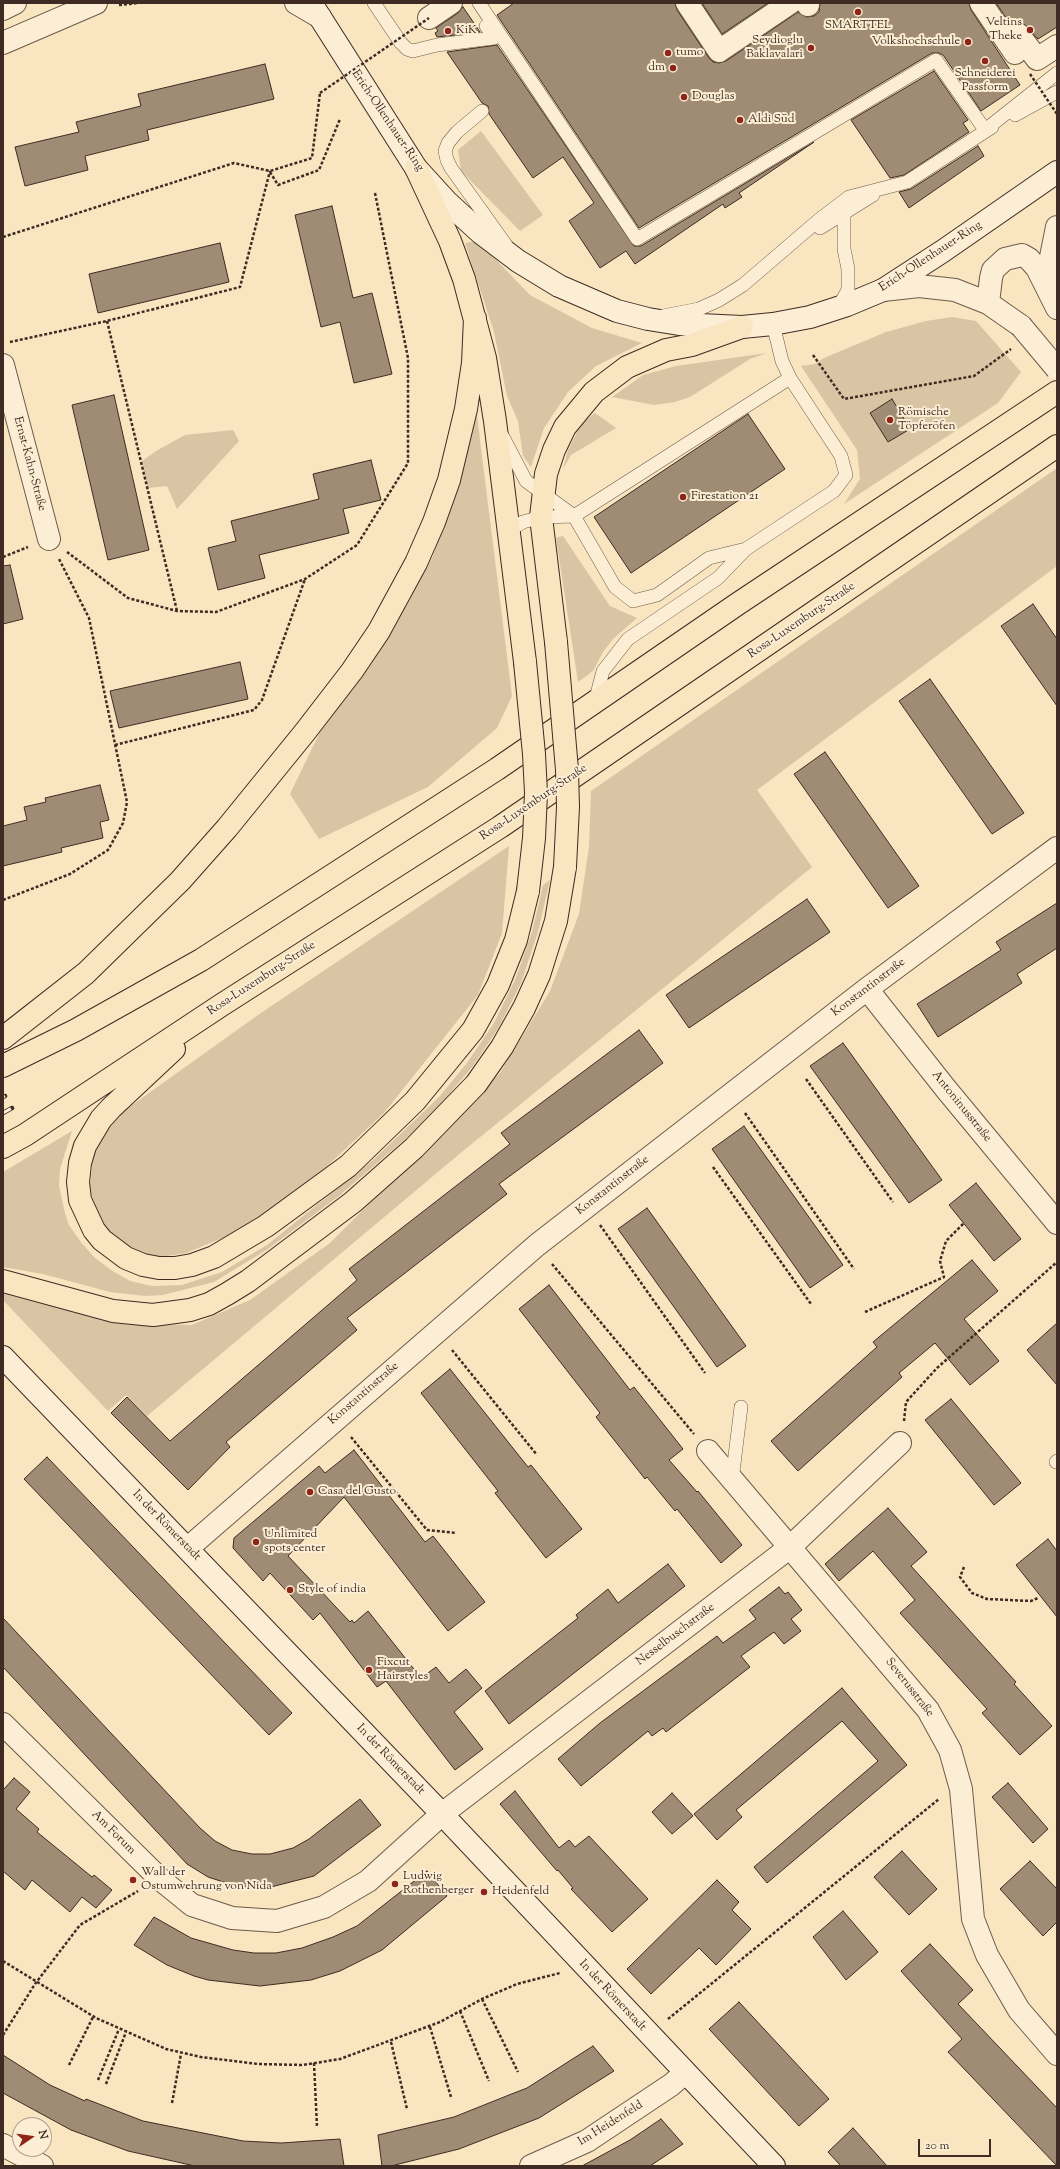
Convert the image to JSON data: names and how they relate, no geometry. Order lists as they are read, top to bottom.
{
  "streets": {
    "highway": ["Rosa-Luxemburg-Straße"],
    "street": [
      "Erich-Ollenhauer-Ring",
      "Ernst-Kahn-Straße",
      "Konstantinstraße",
      "Antoninusstraße",
      "In der Römerstadt",
      "Nesselbuschstraße",
      "Severusstraße",
      "Am Forum",
      "Im Heidenfeld"
    ]
  },
  "crossings": [
    ["Konstantinstraße", "Antoninusstraße"],
    ["Konstantinstraße", "In der Römerstadt"],
    ["In der Römerstadt", "Nesselbuschstraße"],
    ["In der Römerstadt", "Am Forum"],
    ["In der Römerstadt", "Im Heidenfeld"],
    ["Nesselbuschstraße", "Severusstraße"],
    ["Nesselbuschstraße", "Am Forum"]
  ],
  "places": [
    "SMARTTEL",
    "Veltins Theke",
    "KiK",
    "Volkshochschule",
    "Seydioglu Baklavalari",
    "tumo",
    "Schneiderei Passform",
    "dm",
    "Douglas",
    "Aldi Süd",
    "Römische Töpferöfen",
    "Firestation 21",
    "Casa del Gusto",
    "Unlimited spots center",
    "Style of india",
    "Fixcut Hairstyles",
    "Wall der Ostumwehrung von Nida",
    "Ludwig Rothenberger",
    "Heidenfeld"
  ],
  "scale_bar": "20 m",
  "north": "right"
}
